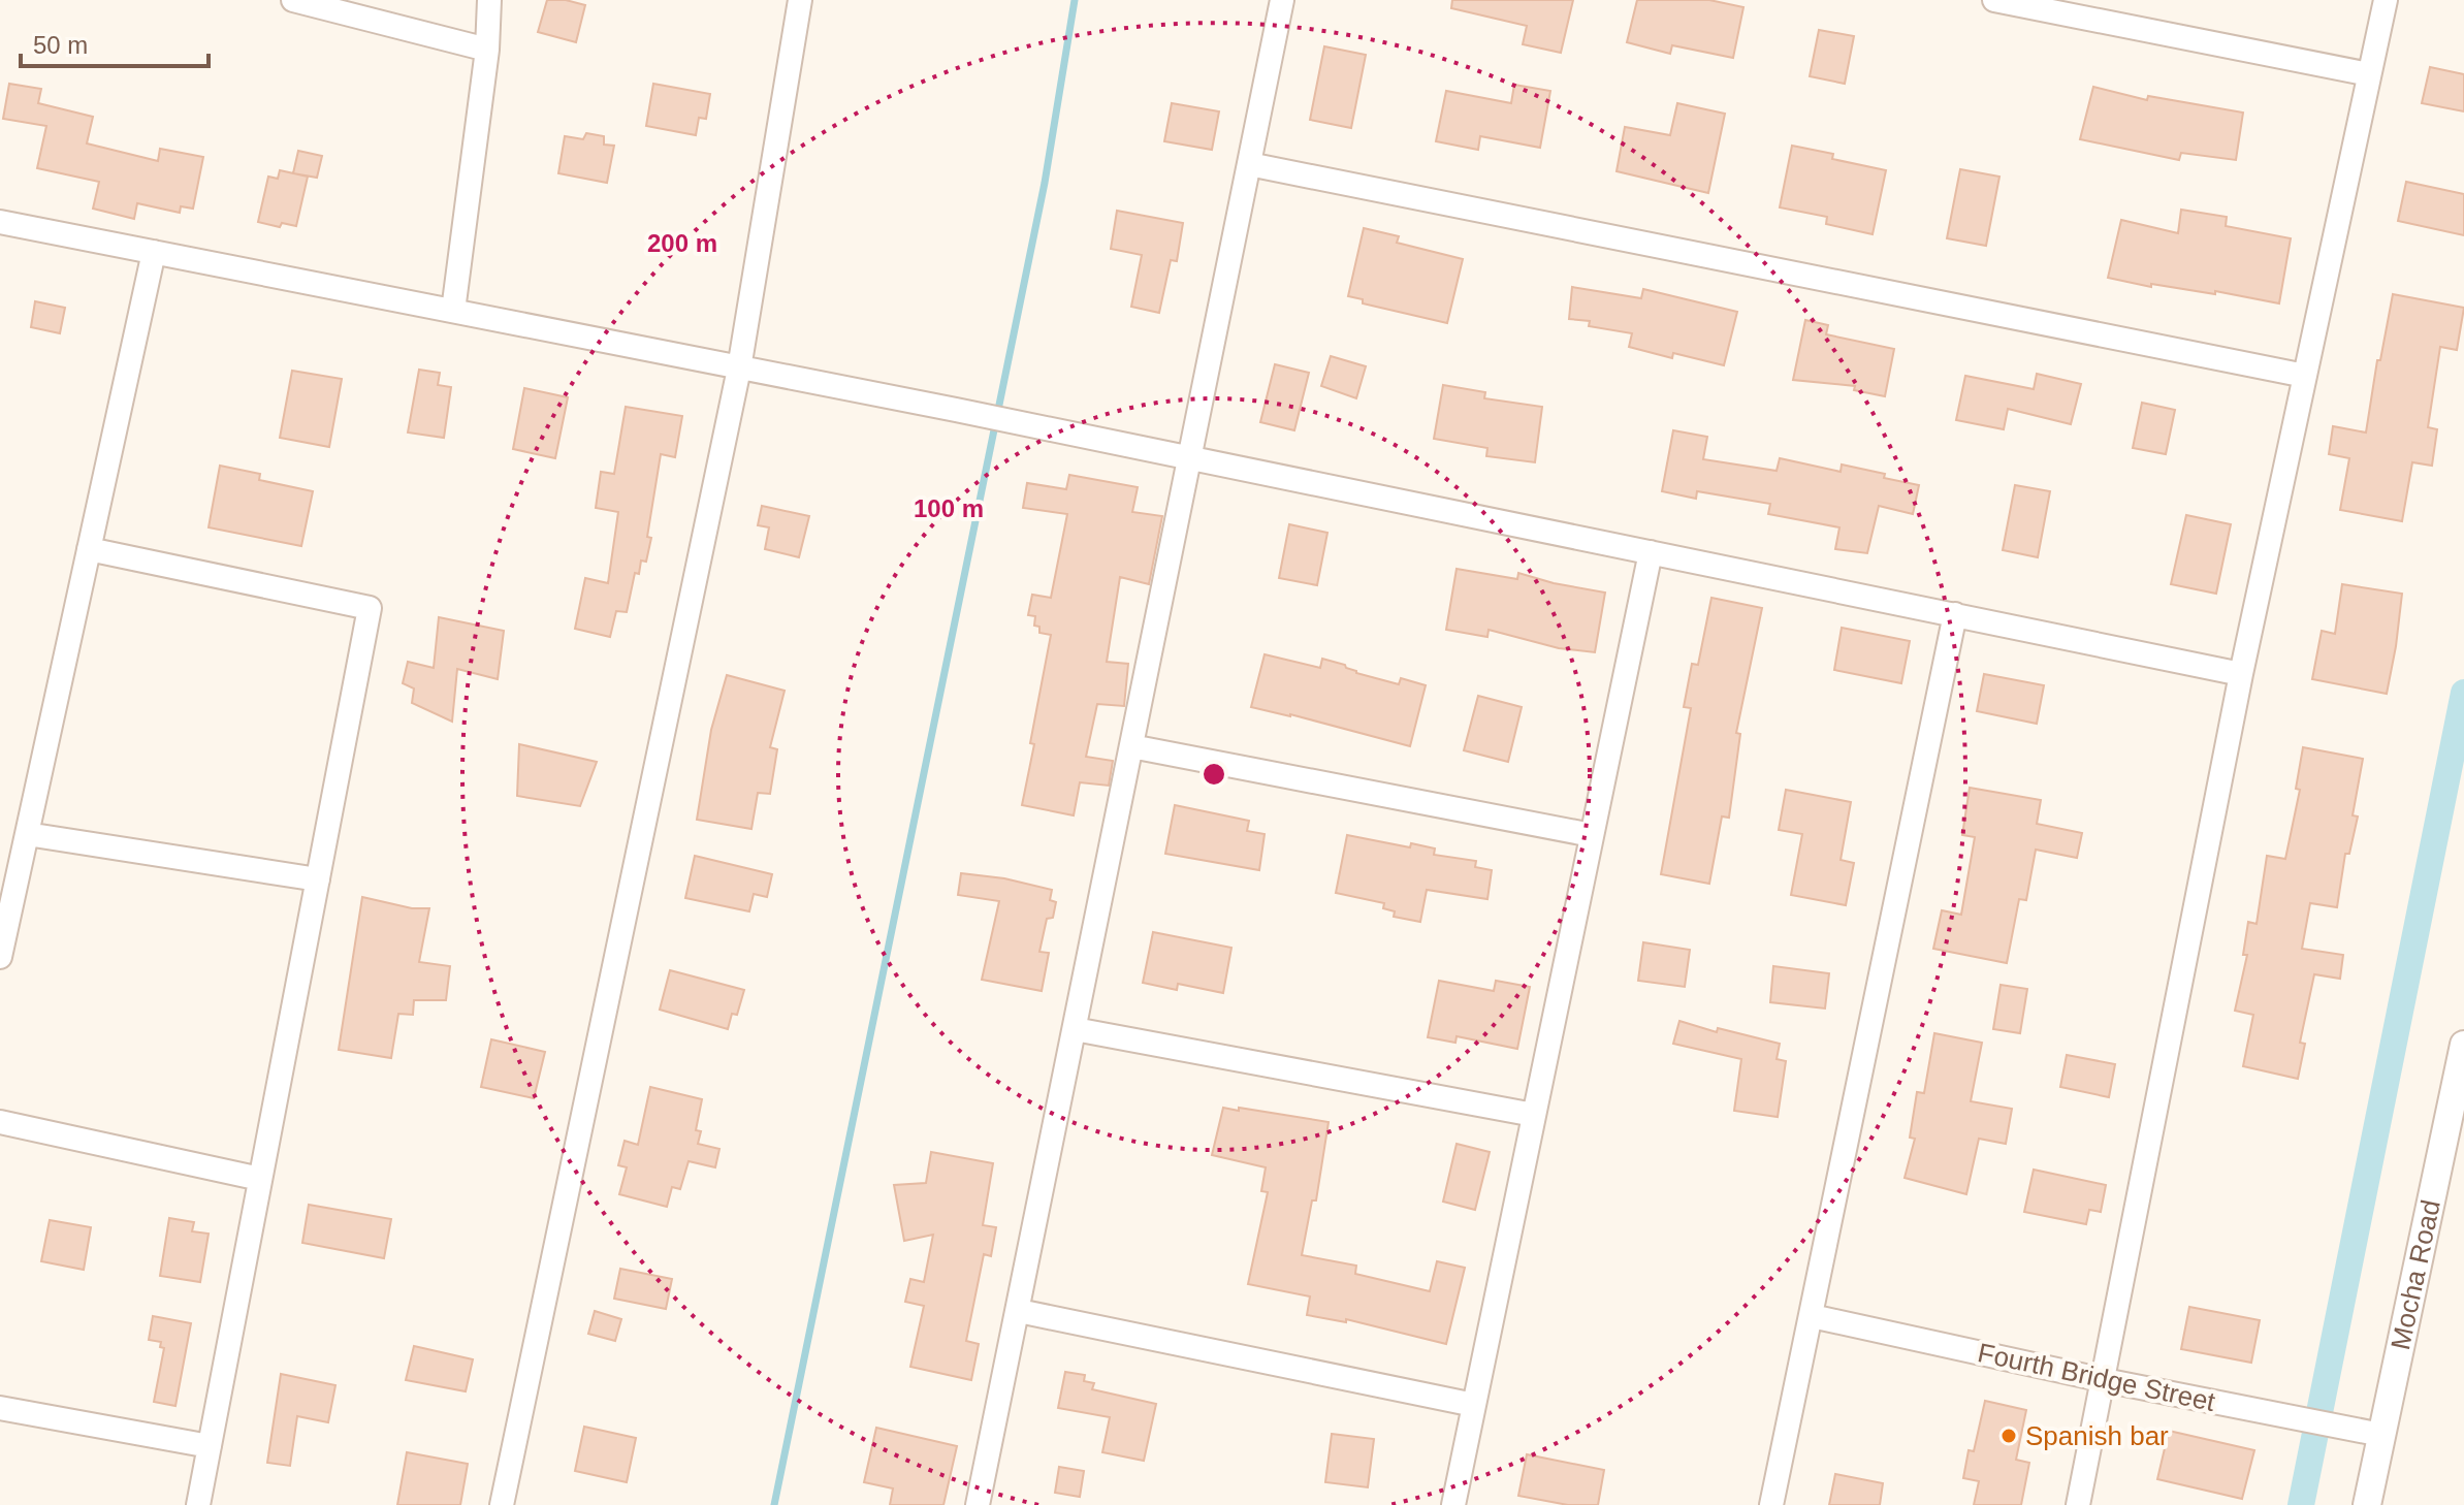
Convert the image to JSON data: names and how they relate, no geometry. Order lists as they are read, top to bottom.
{
  "streets": {
    "street": ["Mocha Road", "Fourth Bridge Street"]
  },
  "crossings": [
    ["Mocha Road", "Fourth Bridge Street"]
  ],
  "places": ["Spanish bar"],
  "scale_bar": "50 m",
  "rings": ["200 m", "100 m"]
}
